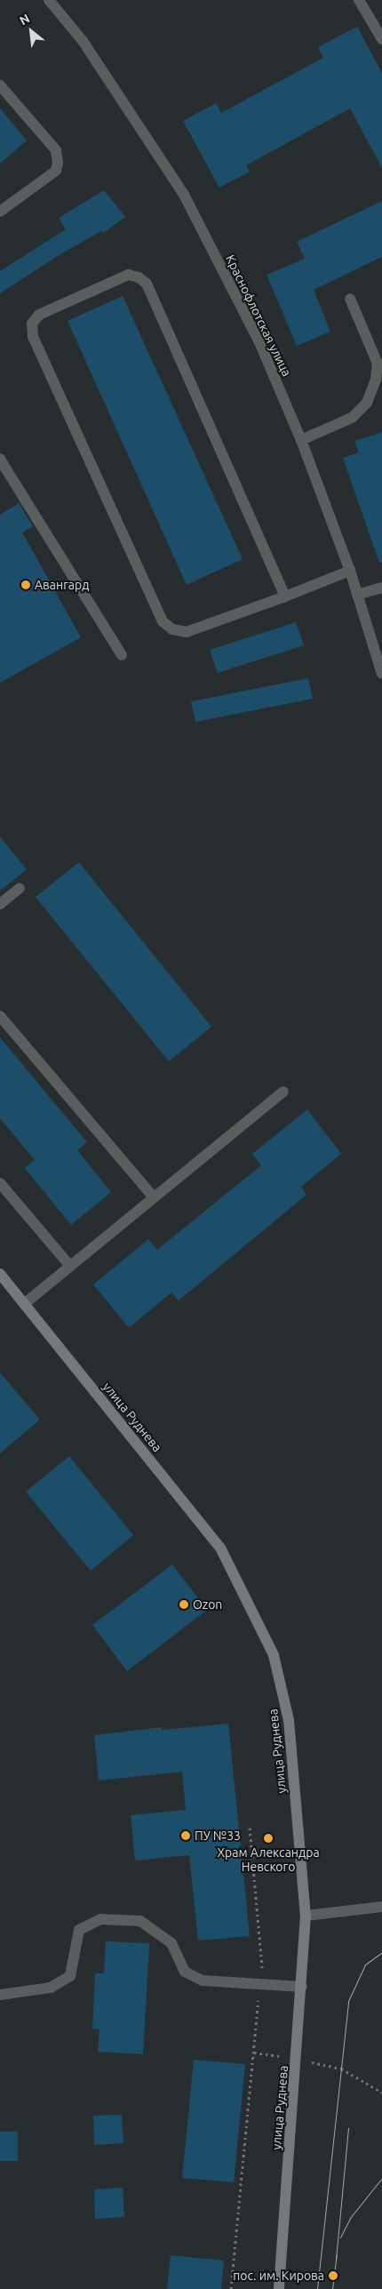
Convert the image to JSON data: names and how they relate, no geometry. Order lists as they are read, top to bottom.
{
  "streets": {
    "main road": ["улица Руднева"],
    "street": ["Краснофлотская улица"]
  },
  "places": [
    "Авангард",
    "Ozon",
    "ПУ №33",
    "Храм Александра Невского",
    "пос. им. Кирова"
  ],
  "north": "top left"
}
